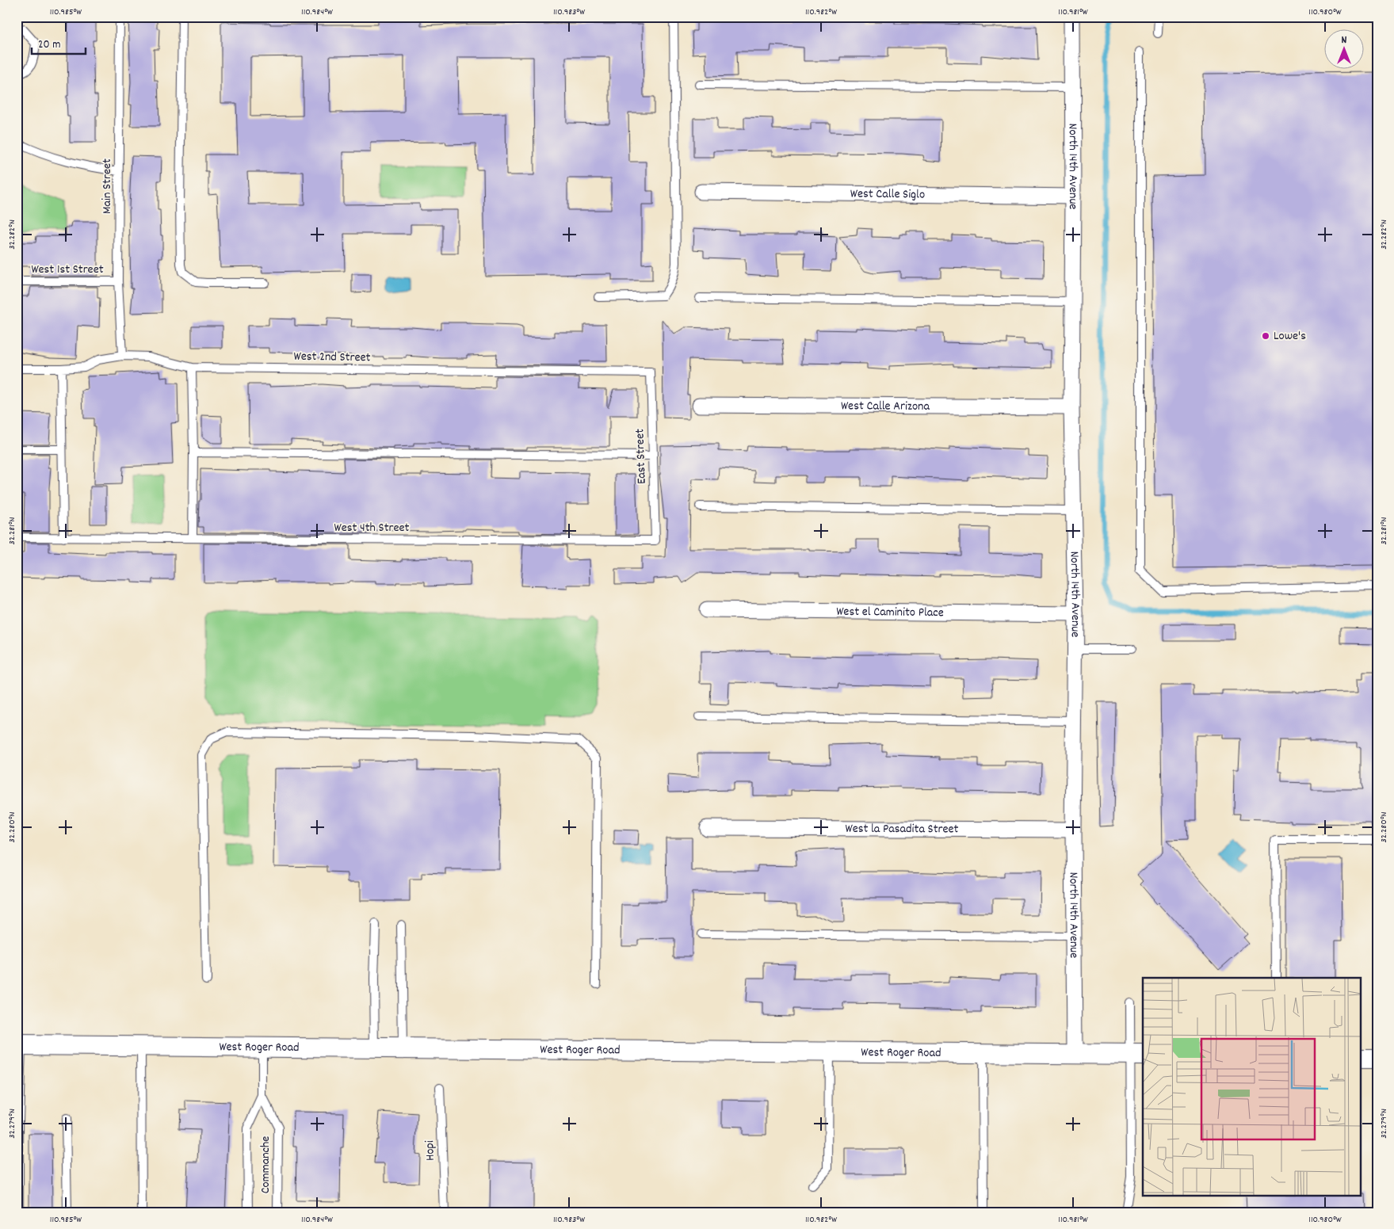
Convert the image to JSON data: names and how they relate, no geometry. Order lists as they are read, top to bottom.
{
  "streets": {
    "street": [
      "North 14th Avenue",
      "West Calle Siglo",
      "West Calle Arizona",
      "West el Caminito Place",
      "West la Pasadita Street",
      "West Roger Road"
    ],
    "lane": [
      "Main Street",
      "West 1st Street",
      "West 2nd Street",
      "East Street",
      "West 4th Street",
      "Hopi",
      "Commanche"
    ]
  },
  "crossings": [
    ["North 14th Avenue", "West Calle Siglo"],
    ["North 14th Avenue", "West Calle Arizona"],
    ["North 14th Avenue", "West el Caminito Place"],
    ["North 14th Avenue", "West la Pasadita Street"],
    ["North 14th Avenue", "West Roger Road"],
    ["Main Street", "West 1st Street"],
    ["Main Street", "West 2nd Street"],
    ["West 2nd Street", "East Street"],
    ["East Street", "West 4th Street"],
    ["West Roger Road", "Commanche"]
  ],
  "places": ["Lowe's"],
  "scale_bar": "20 m",
  "north": "top",
  "coordinates": [
    "110.985°W",
    "110.984°W",
    "110.983°W",
    "110.982°W",
    "110.981°W",
    "110.980°W",
    "32.282°N",
    "32.281°N",
    "32.280°N",
    "32.279°N"
  ]
}
